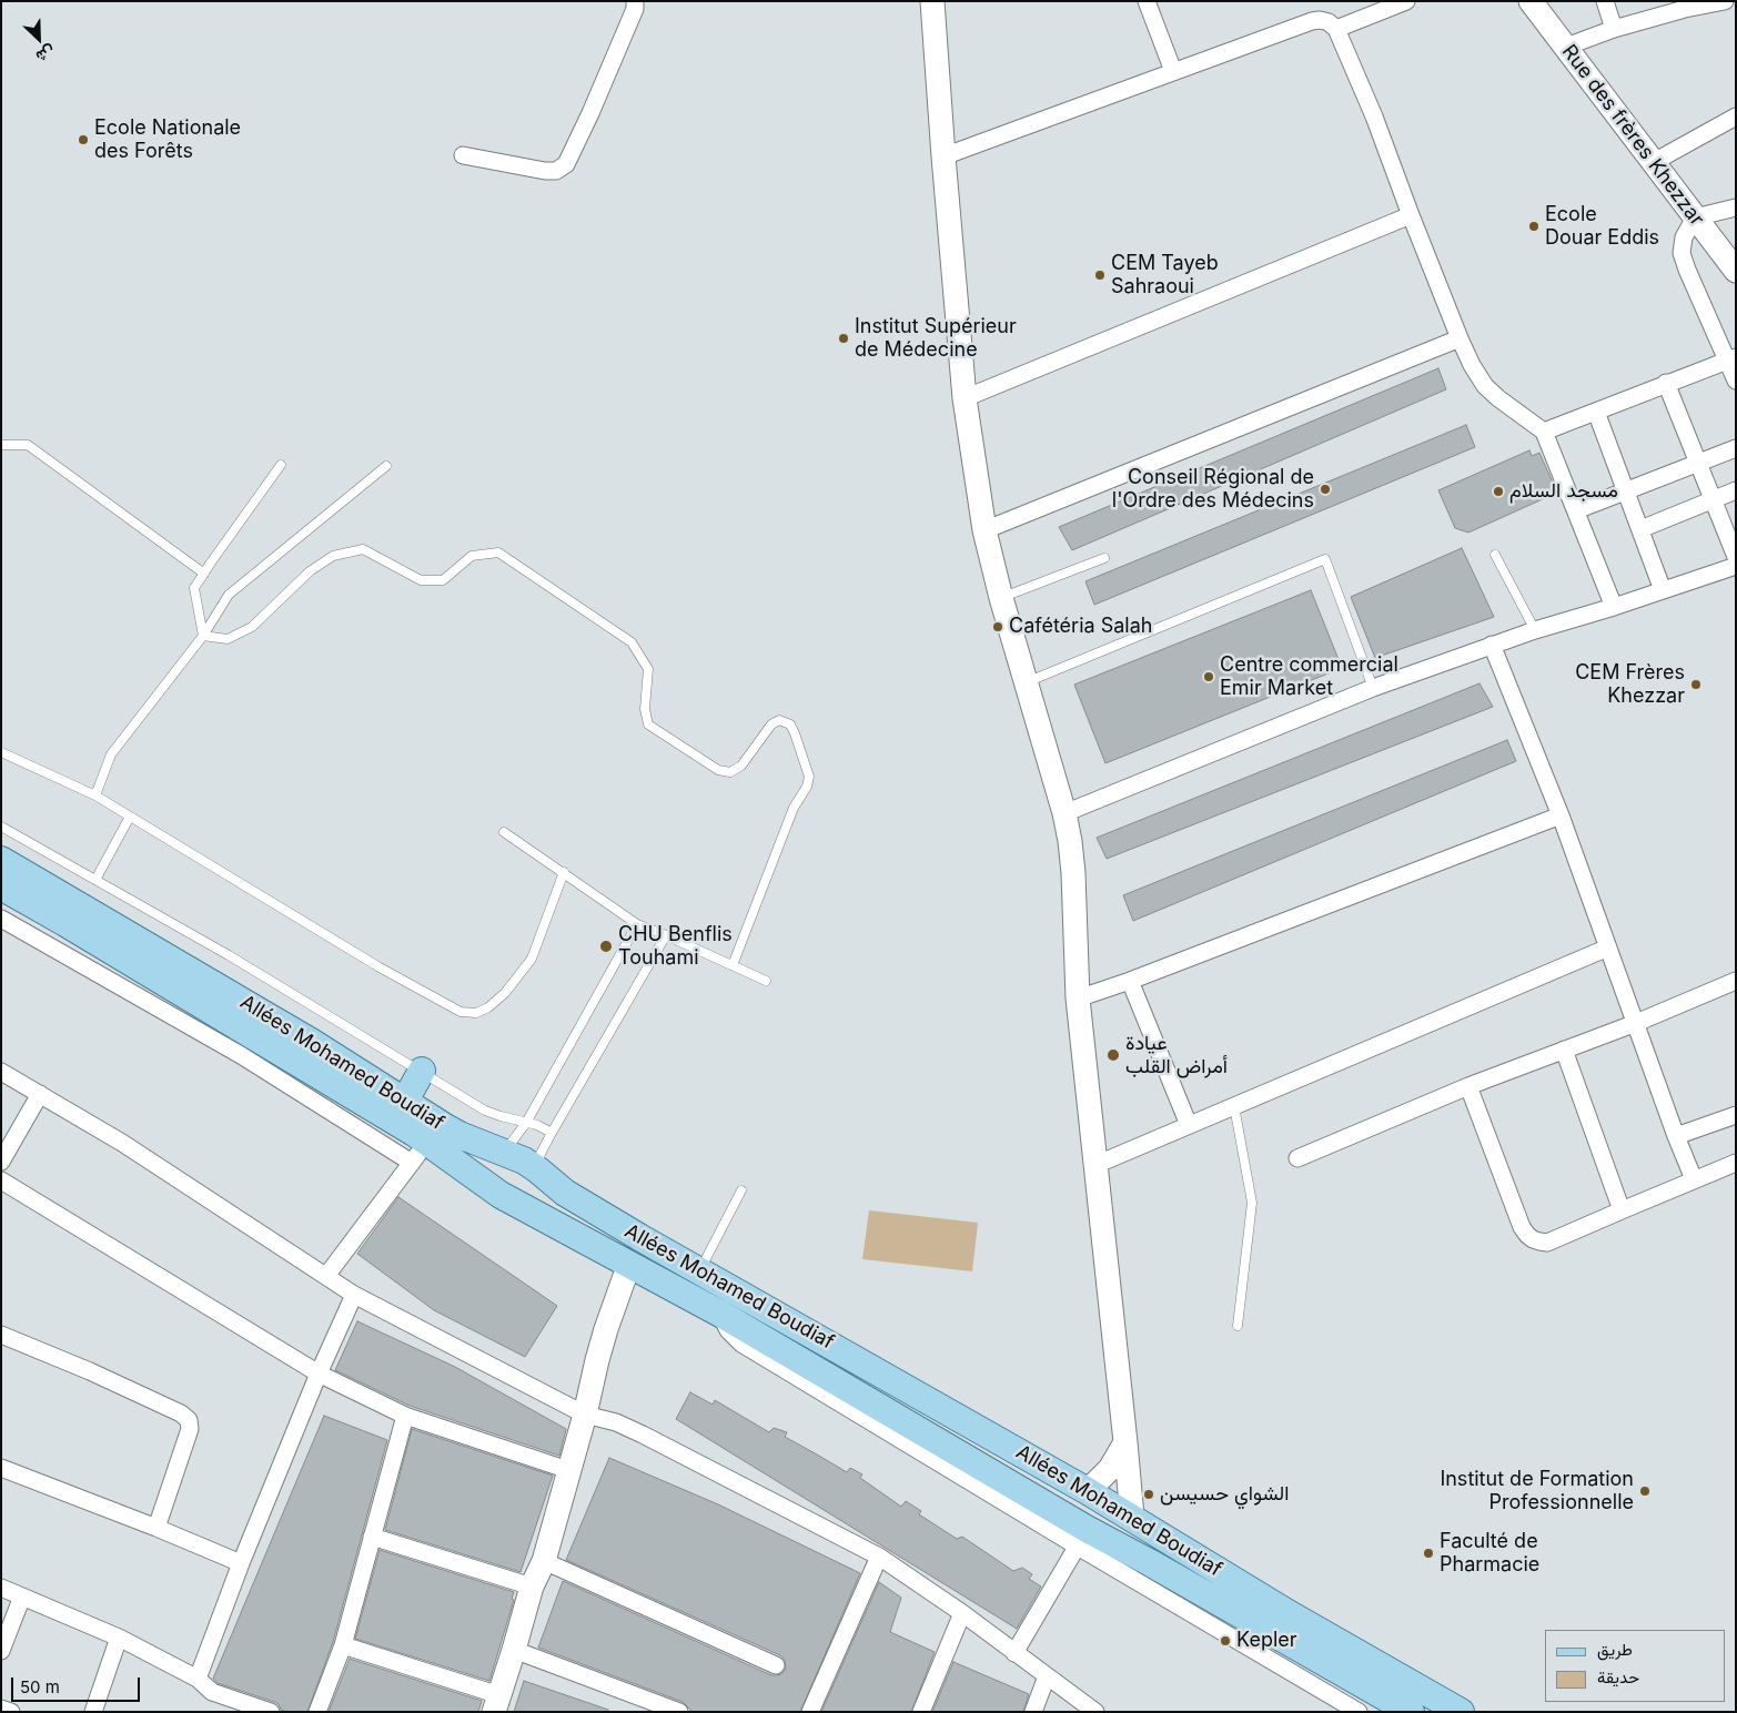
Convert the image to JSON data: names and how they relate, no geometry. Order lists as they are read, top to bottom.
{
  "streets": {
    "main road": ["Allées Mohamed Boudiaf"],
    "street": ["Rue des frères Khezzar"]
  },
  "places": [
    "Ecole Nationale des Forêts",
    "Ecole Douar Eddis",
    "CEM Tayeb Sahraoui",
    "Institut Supérieur de Médecine",
    "Conseil Régional de l'Ordre des Médecins",
    "مسجد السلام",
    "Cafétéria Salah",
    "Centre commercial Emir Market",
    "CEM Frères Khezzar",
    "CHU Benflis Touhami",
    "عيادة أمراض القلب",
    "Institut de Formation Professionnelle",
    "الشواي حسيسن",
    "Faculté de Pharmacie",
    "Kepler"
  ],
  "legend": ["طريق", "حديقة"],
  "scale_bar": "50 m",
  "north": "bottom right"
}
